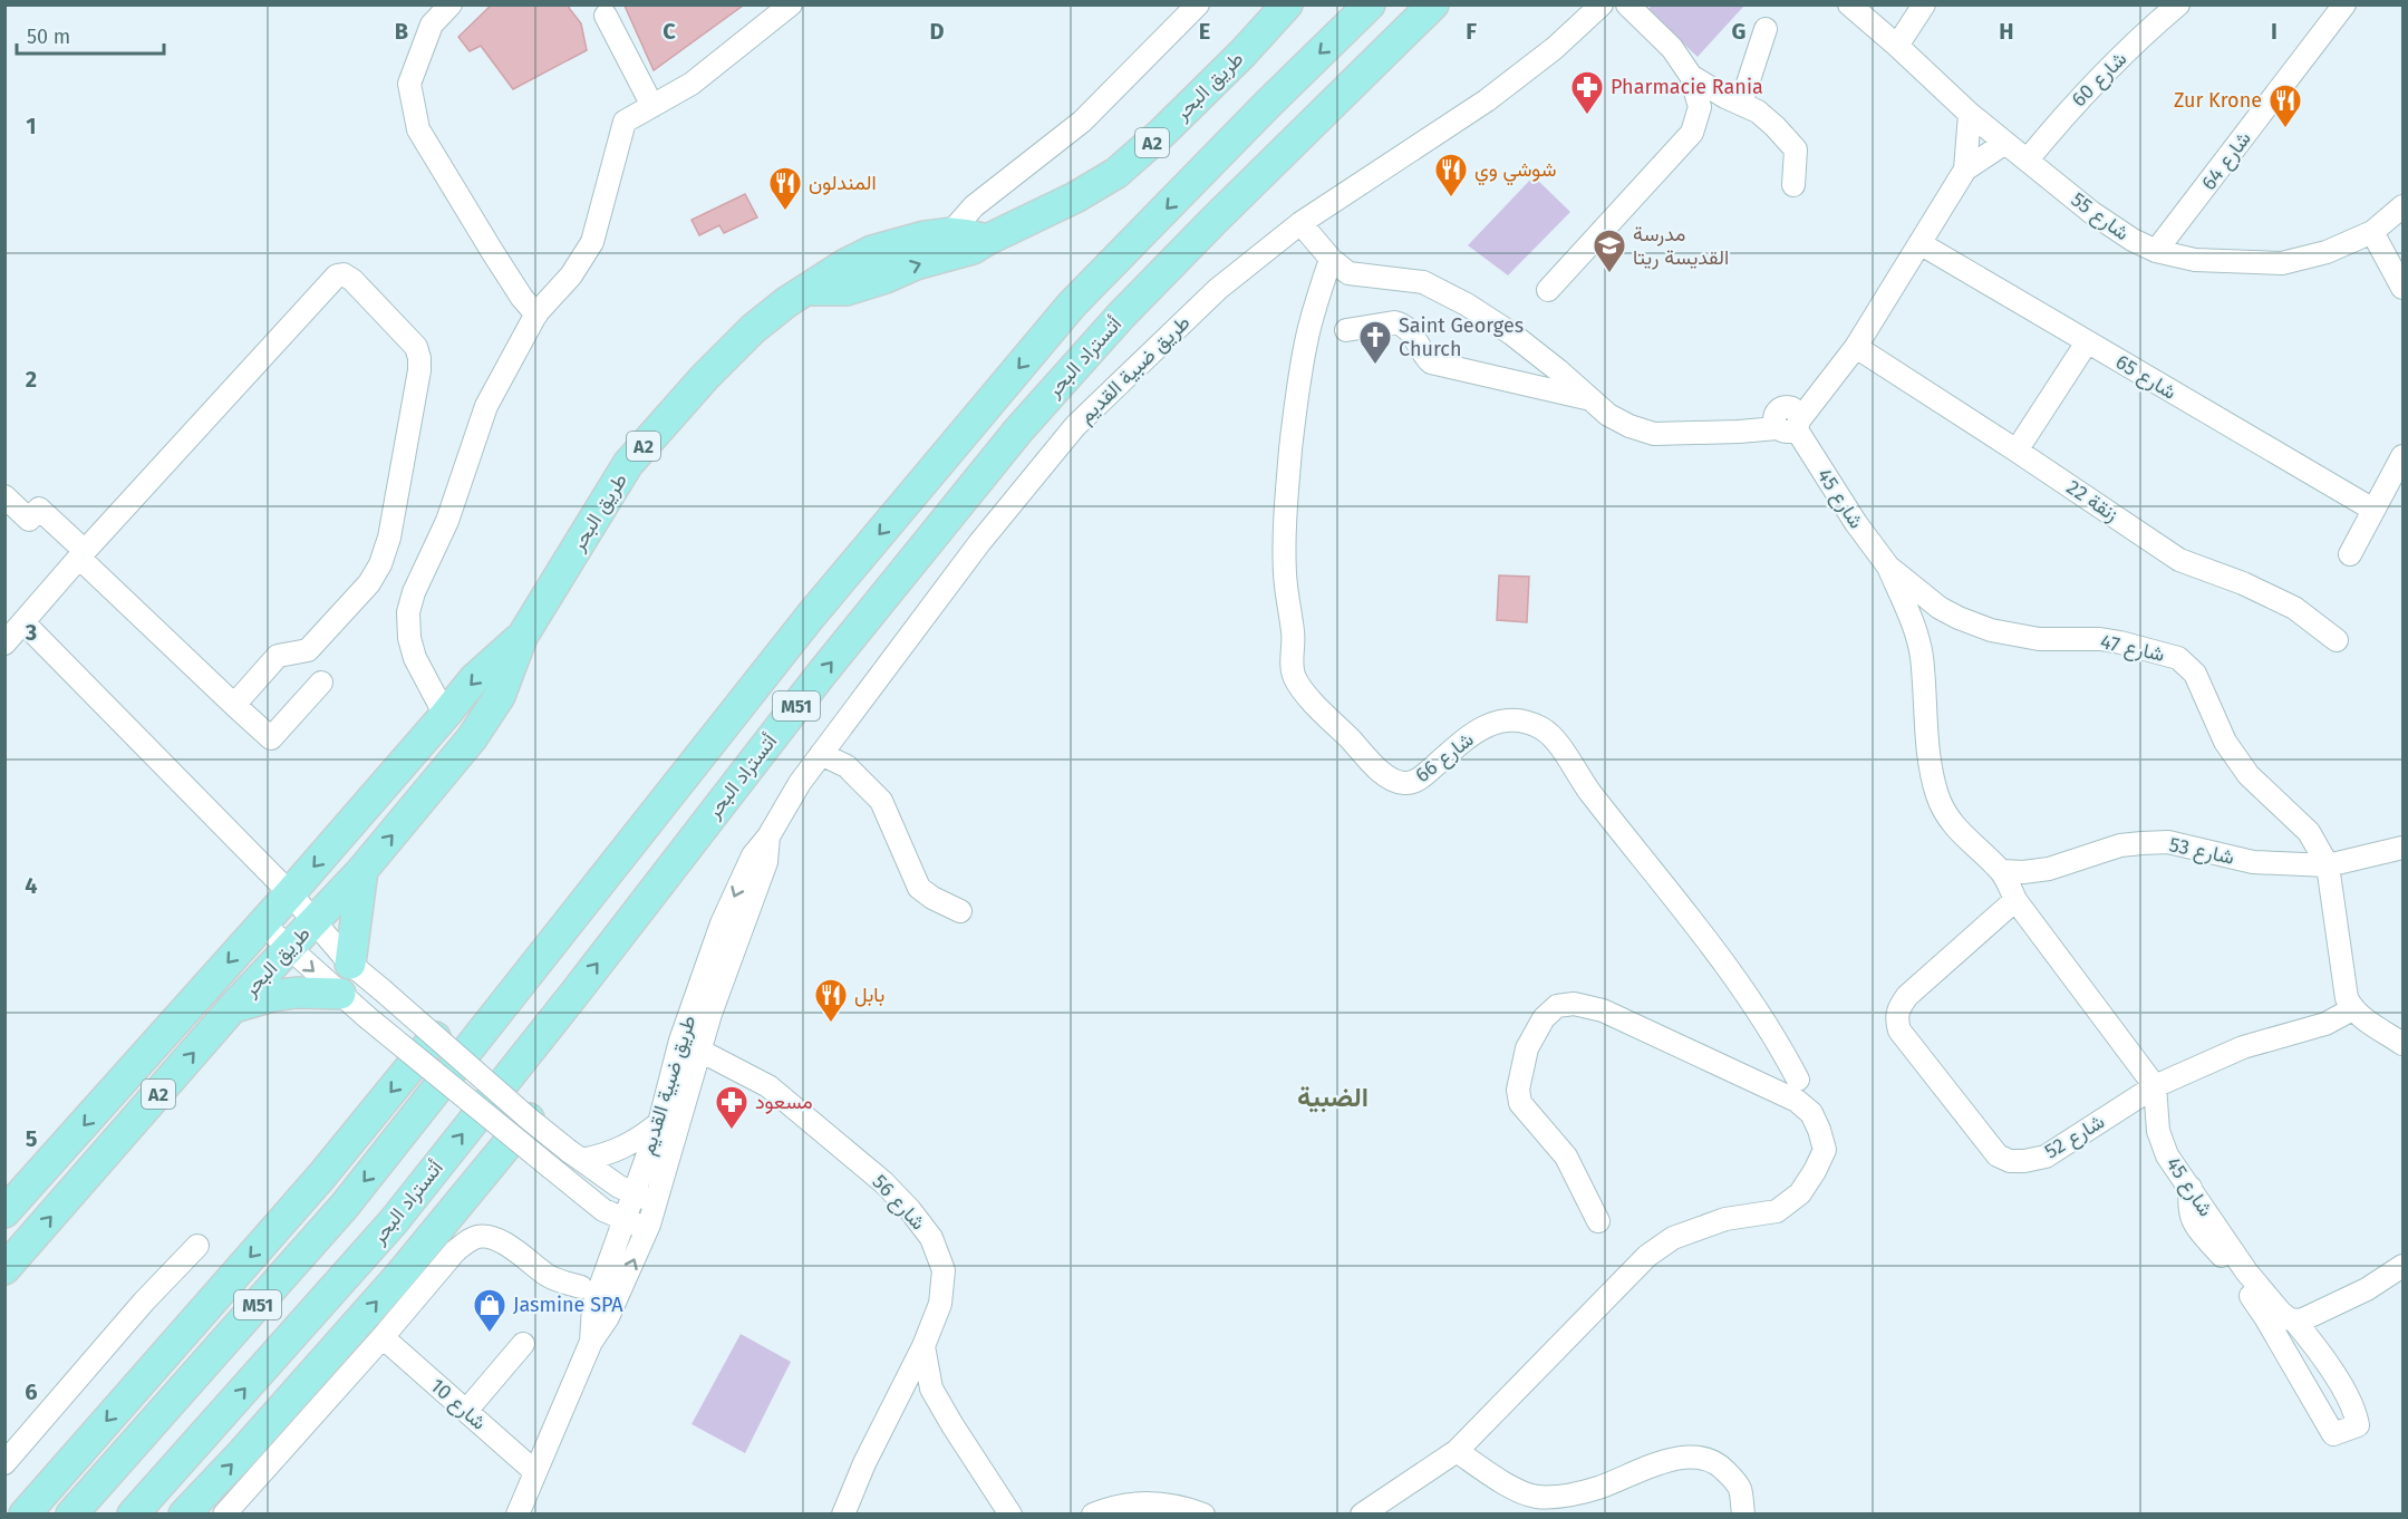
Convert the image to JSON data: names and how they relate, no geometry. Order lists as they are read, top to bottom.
{
  "streets": {
    "highway": [
      "طريق البحر",
      "A2",
      "أتستراد البحر",
      "M51"
    ],
    "street": [
      "شارع 60",
      "شارع 64",
      "شارع 55",
      "طريق ضبية القديم",
      "شارع 65",
      "شارع 45",
      "زنقة 22",
      "شارع 47",
      "شارع 66",
      "شارع 53",
      "شارع 52",
      "شارع 56",
      "شارع 10"
    ]
  },
  "crossings": [
    ["شارع 60", "شارع 55"],
    ["طريق البحر", "A2"],
    ["شارع 64", "شارع 55"],
    ["طريق ضبية القديم", "شارع 56"],
    ["طريق ضبية القديم", "شارع 10"],
    ["شارع 45", "شارع 47"],
    ["شارع 45", "شارع 52"],
    ["شارع 47", "شارع 53"]
  ],
  "districts": ["الضبية"],
  "places": {
    "pharmacy": ["Pharmacie Rania", "مسعود"],
    "restaurant": [
      "Zur Krone",
      "شوشي وي",
      "المندلون",
      "بابل"
    ],
    "school or university": ["مدرسة القديسة ريتا"],
    "church": ["Saint Georges Church"],
    "shop": ["Jasmine SPA"]
  },
  "scale_bar": "50 m",
  "grid": {
    "columns": [
      "B",
      "C",
      "D",
      "E",
      "F",
      "G",
      "H",
      "I"
    ],
    "rows": [
      "1",
      "2",
      "3",
      "4",
      "5",
      "6"
    ]
  }
}
